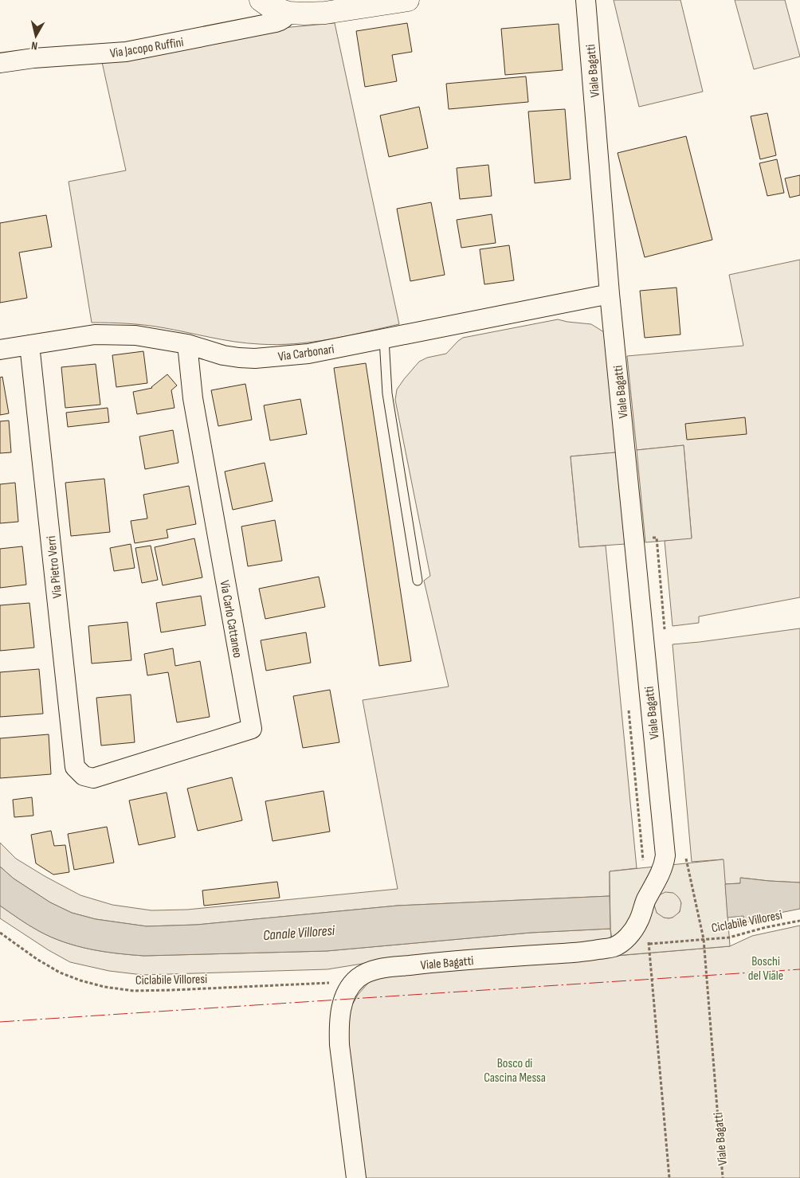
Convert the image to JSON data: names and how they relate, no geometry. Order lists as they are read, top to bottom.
{
  "streets": {
    "street": [
      "Via Jacopo Ruffini",
      "Viale Bagatti",
      "Via Carbonari",
      "Via Pietro Verri",
      "Via Carlo Cattaneo"
    ],
    "path": ["Ciclabile Villoresi"]
  },
  "crossings": [
    ["Viale Bagatti", "Via Carbonari"],
    ["Viale Bagatti", "Ciclabile Villoresi"],
    ["Via Carbonari", "Via Pietro Verri"],
    ["Via Carbonari", "Via Carlo Cattaneo"],
    ["Via Pietro Verri", "Via Carlo Cattaneo"]
  ],
  "water": ["Canale Villoresi"],
  "parks": ["Boschi del Viale", "Bosco di Cascina Messa"],
  "north": "bottom"
}
